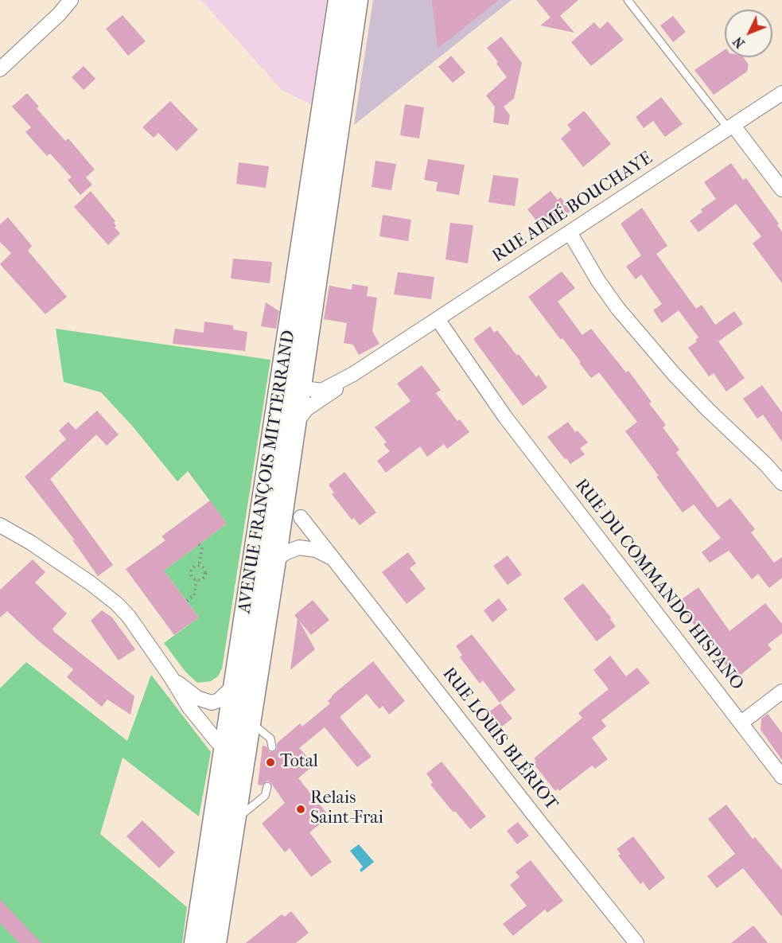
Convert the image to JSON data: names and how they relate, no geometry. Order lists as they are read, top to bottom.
{
  "streets": {
    "main road": ["AVENUE FRANÇOIS MITTERRAND"],
    "street": ["RUE AIMÉ BOUCHAYE", "RUE DU COMMANDO HISPANO", "RUE LOUIS BLÉRIOT"]
  },
  "crossings": [
    ["RUE AIMÉ BOUCHAYE", "AVENUE FRANÇOIS MITTERRAND"],
    ["RUE AIMÉ BOUCHAYE", "RUE DU COMMANDO HISPANO"],
    ["AVENUE FRANÇOIS MITTERRAND", "RUE LOUIS BLÉRIOT"]
  ],
  "places": ["Total", "Relais Saint-Frai"],
  "north": "bottom left"
}
